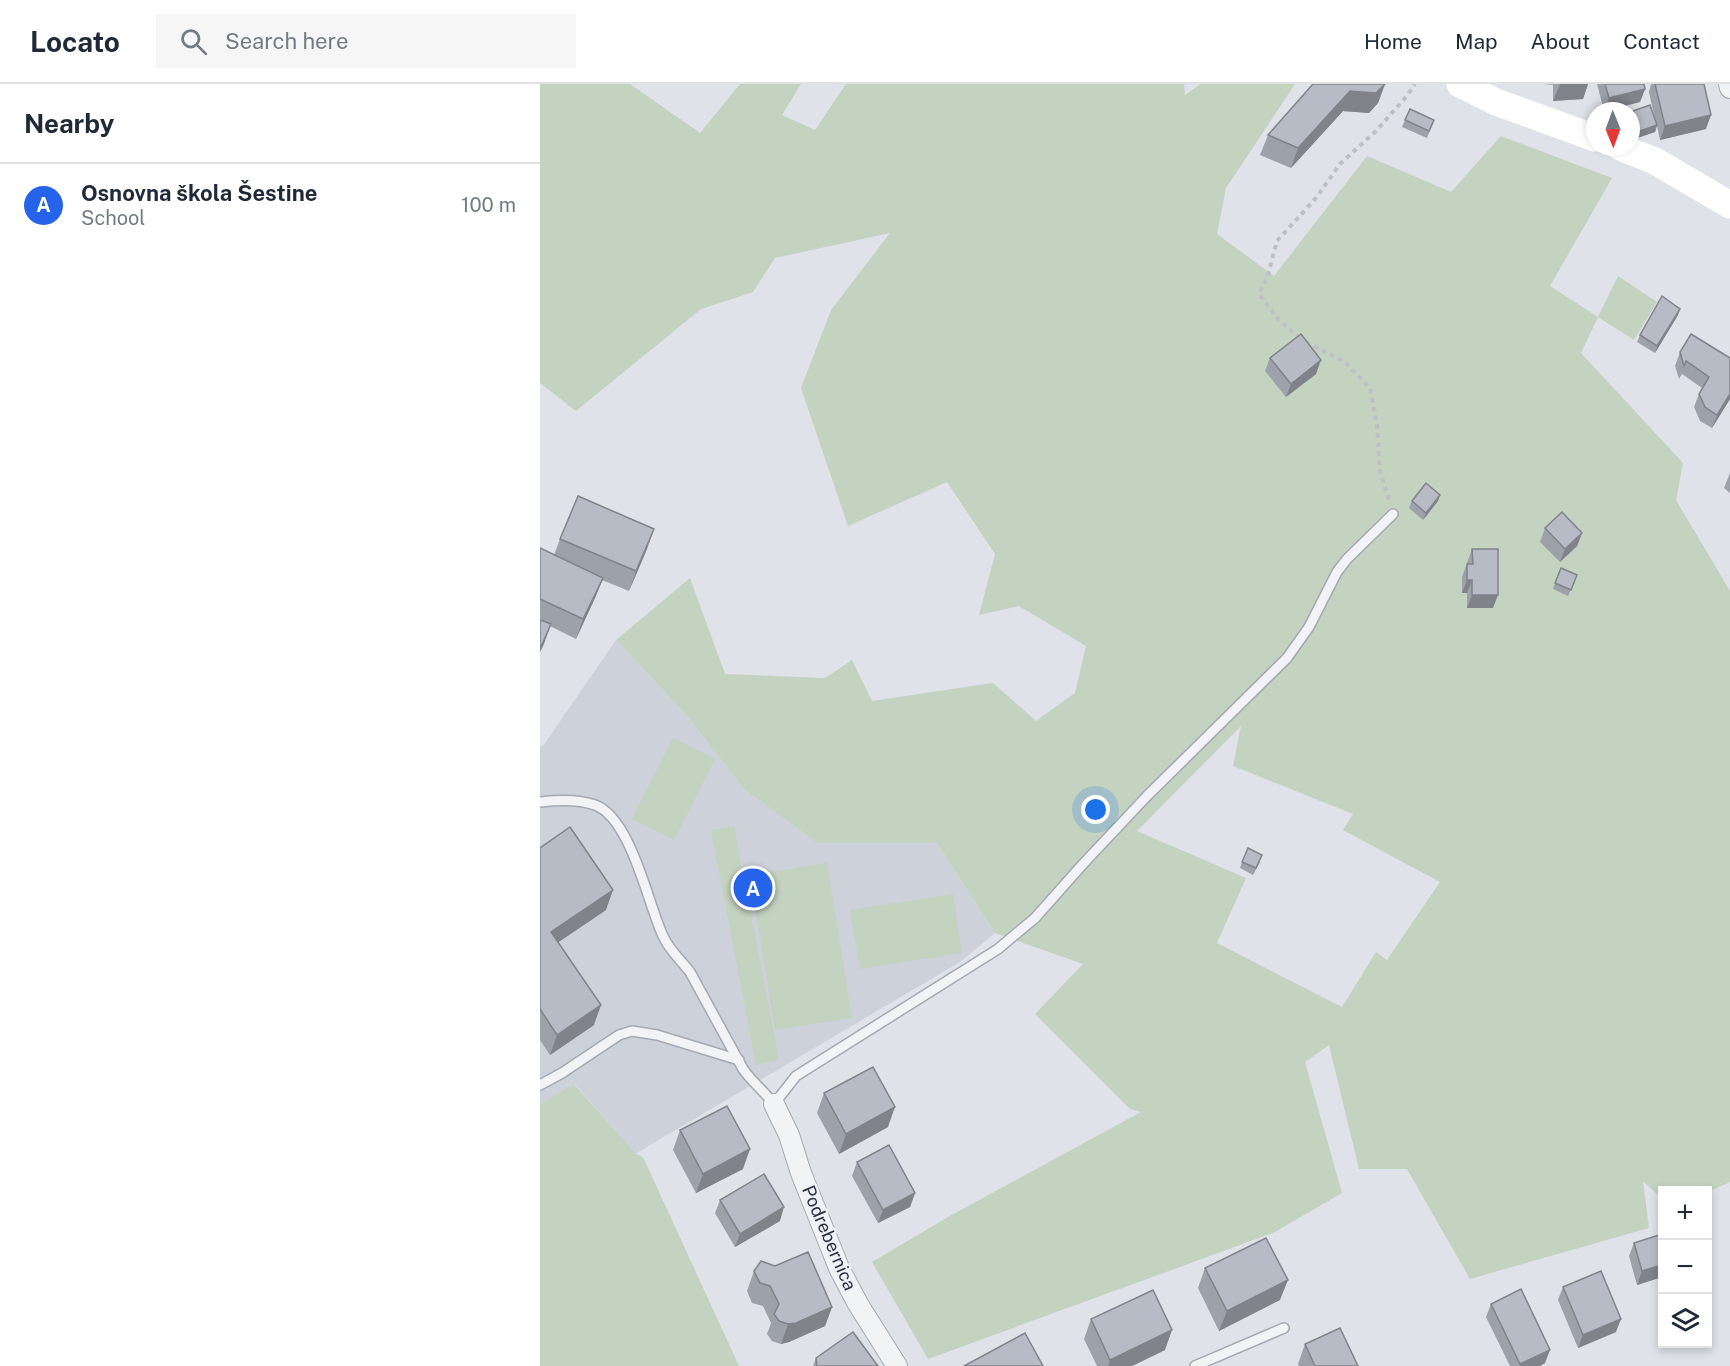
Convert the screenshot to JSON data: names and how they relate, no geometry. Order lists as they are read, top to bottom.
{
  "streets": {
    "street": ["Podrebernica"]
  },
  "north": "bottom",
  "page": {
    "header": "Locato",
    "search": "Search here",
    "nav": [
      "Home",
      "Map",
      "About",
      "Contact"
    ],
    "heading": "Nearby",
    "list": [
      {
        "mark": "A",
        "name": "Osnovna škola Šestine",
        "note": "School",
        "value": "100 m"
      }
    ],
    "pins": "A",
    "map_buttons": ["+", "−"]
  }
}
